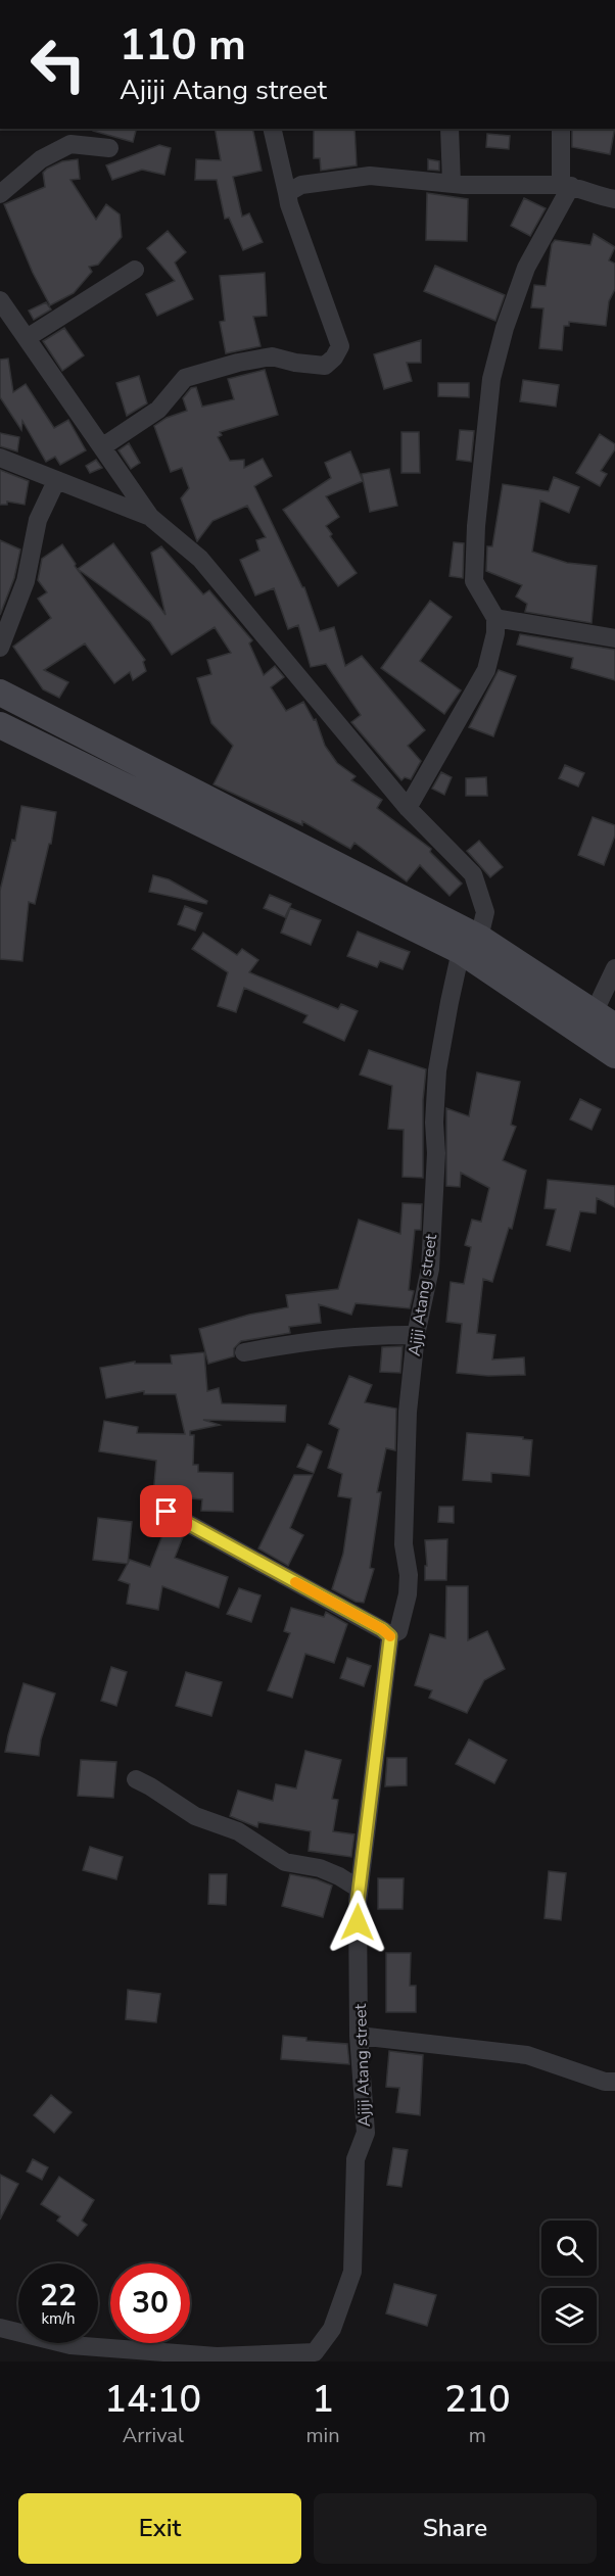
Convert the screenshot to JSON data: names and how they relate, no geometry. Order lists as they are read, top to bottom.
{
  "streets": {
    "street": ["Ajiji Atang street"]
  },
  "page": {
    "turn": ["110 m", "Ajiji Atang street"],
    "speed": "22 km/h",
    "limit": "30",
    "eta": [
      "14:10",
      "Arrival",
      "1",
      "min",
      "210",
      "m"
    ],
    "buttons": ["Exit", "Share"]
  }
}
